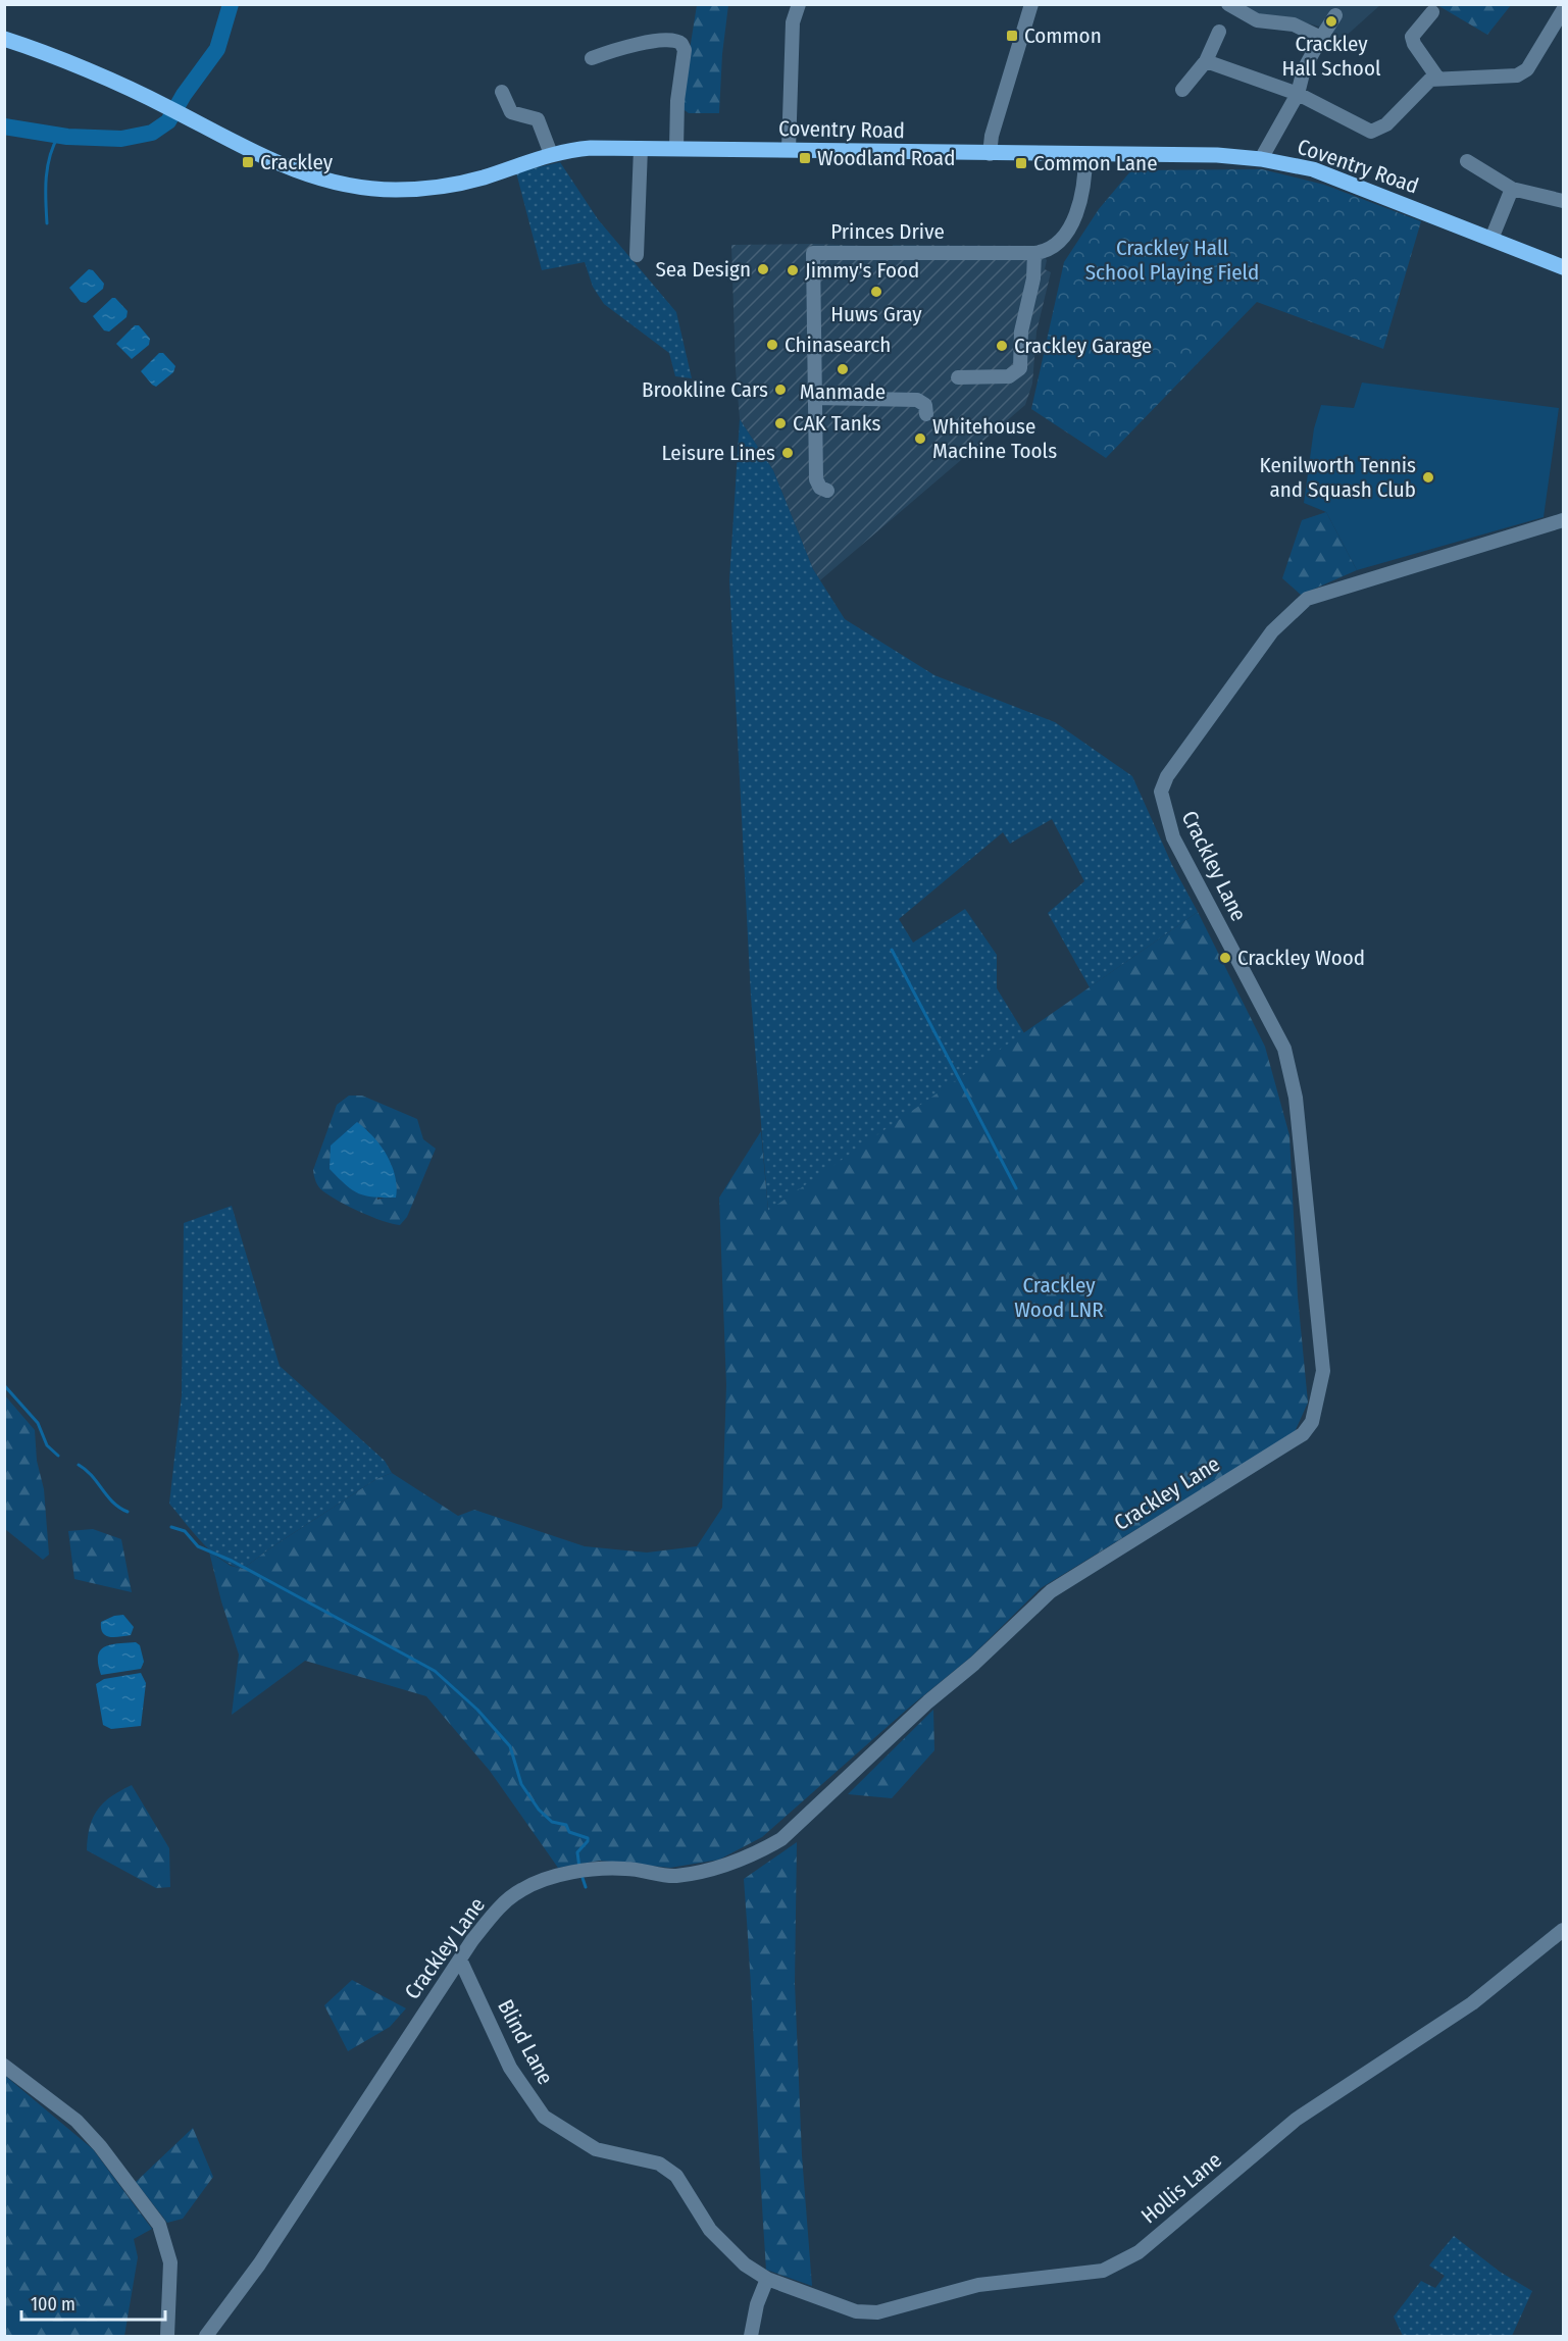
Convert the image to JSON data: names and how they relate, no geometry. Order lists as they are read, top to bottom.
{
  "streets": {
    "main road": ["Coventry Road"],
    "street": [
      "Princes Drive",
      "Crackley Lane",
      "Blind Lane",
      "Hollis Lane"
    ]
  },
  "crossings": [
    ["Crackley Lane", "Blind Lane"],
    ["Blind Lane", "Hollis Lane"]
  ],
  "parks": ["Crackley Hall School Playing Field", "Crackley Wood LNR"],
  "places": {
    "other": [
      "Crackley Hall School",
      "Sea Design",
      "Jimmy's Food",
      "Huws Gray",
      "Chinasearch",
      "Crackley Garage",
      "Manmade",
      "Brookline Cars",
      "CAK Tanks",
      "Whitehouse Machine Tools",
      "Leisure Lines",
      "Kenilworth Tennis and Squash Club",
      "Crackley Wood"
    ],
    "transit": [
      "Common",
      "Woodland Road",
      "Crackley",
      "Common Lane"
    ]
  },
  "scale_bar": "100 m"
}
